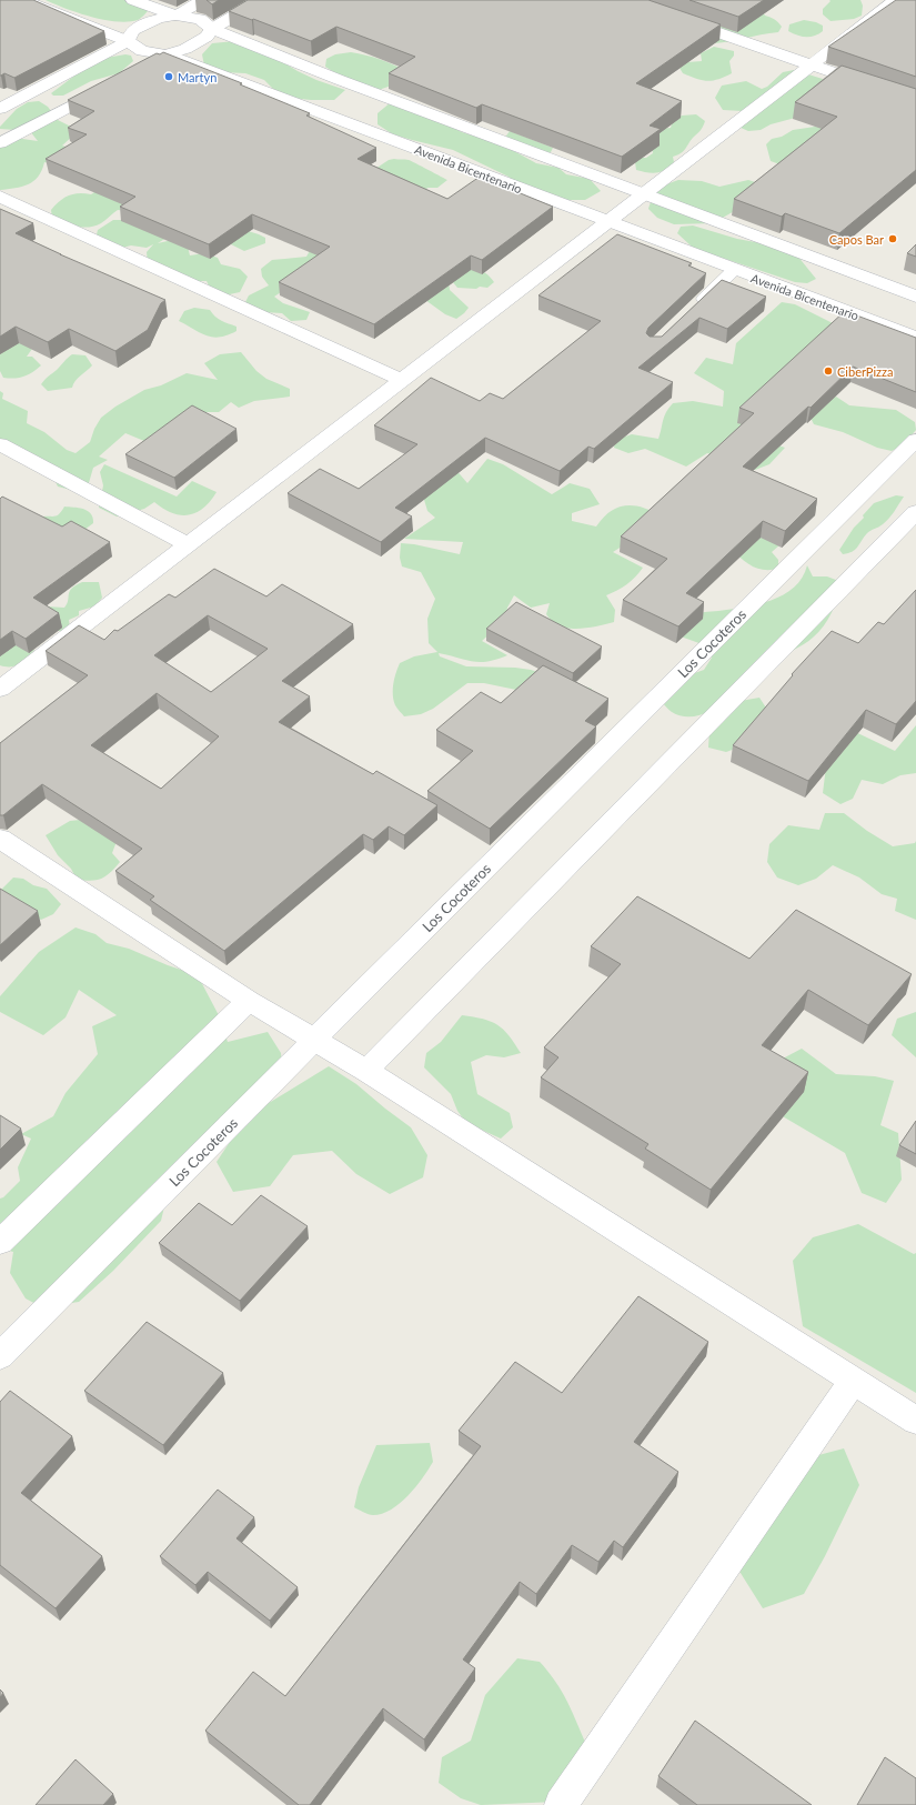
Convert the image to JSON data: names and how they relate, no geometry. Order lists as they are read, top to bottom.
{
  "streets": {
    "street": ["Avenida Bicentenario", "Los Cocoteros"]
  },
  "places": ["Martyn", "Capos Bar", "CiberPizza"]
}
